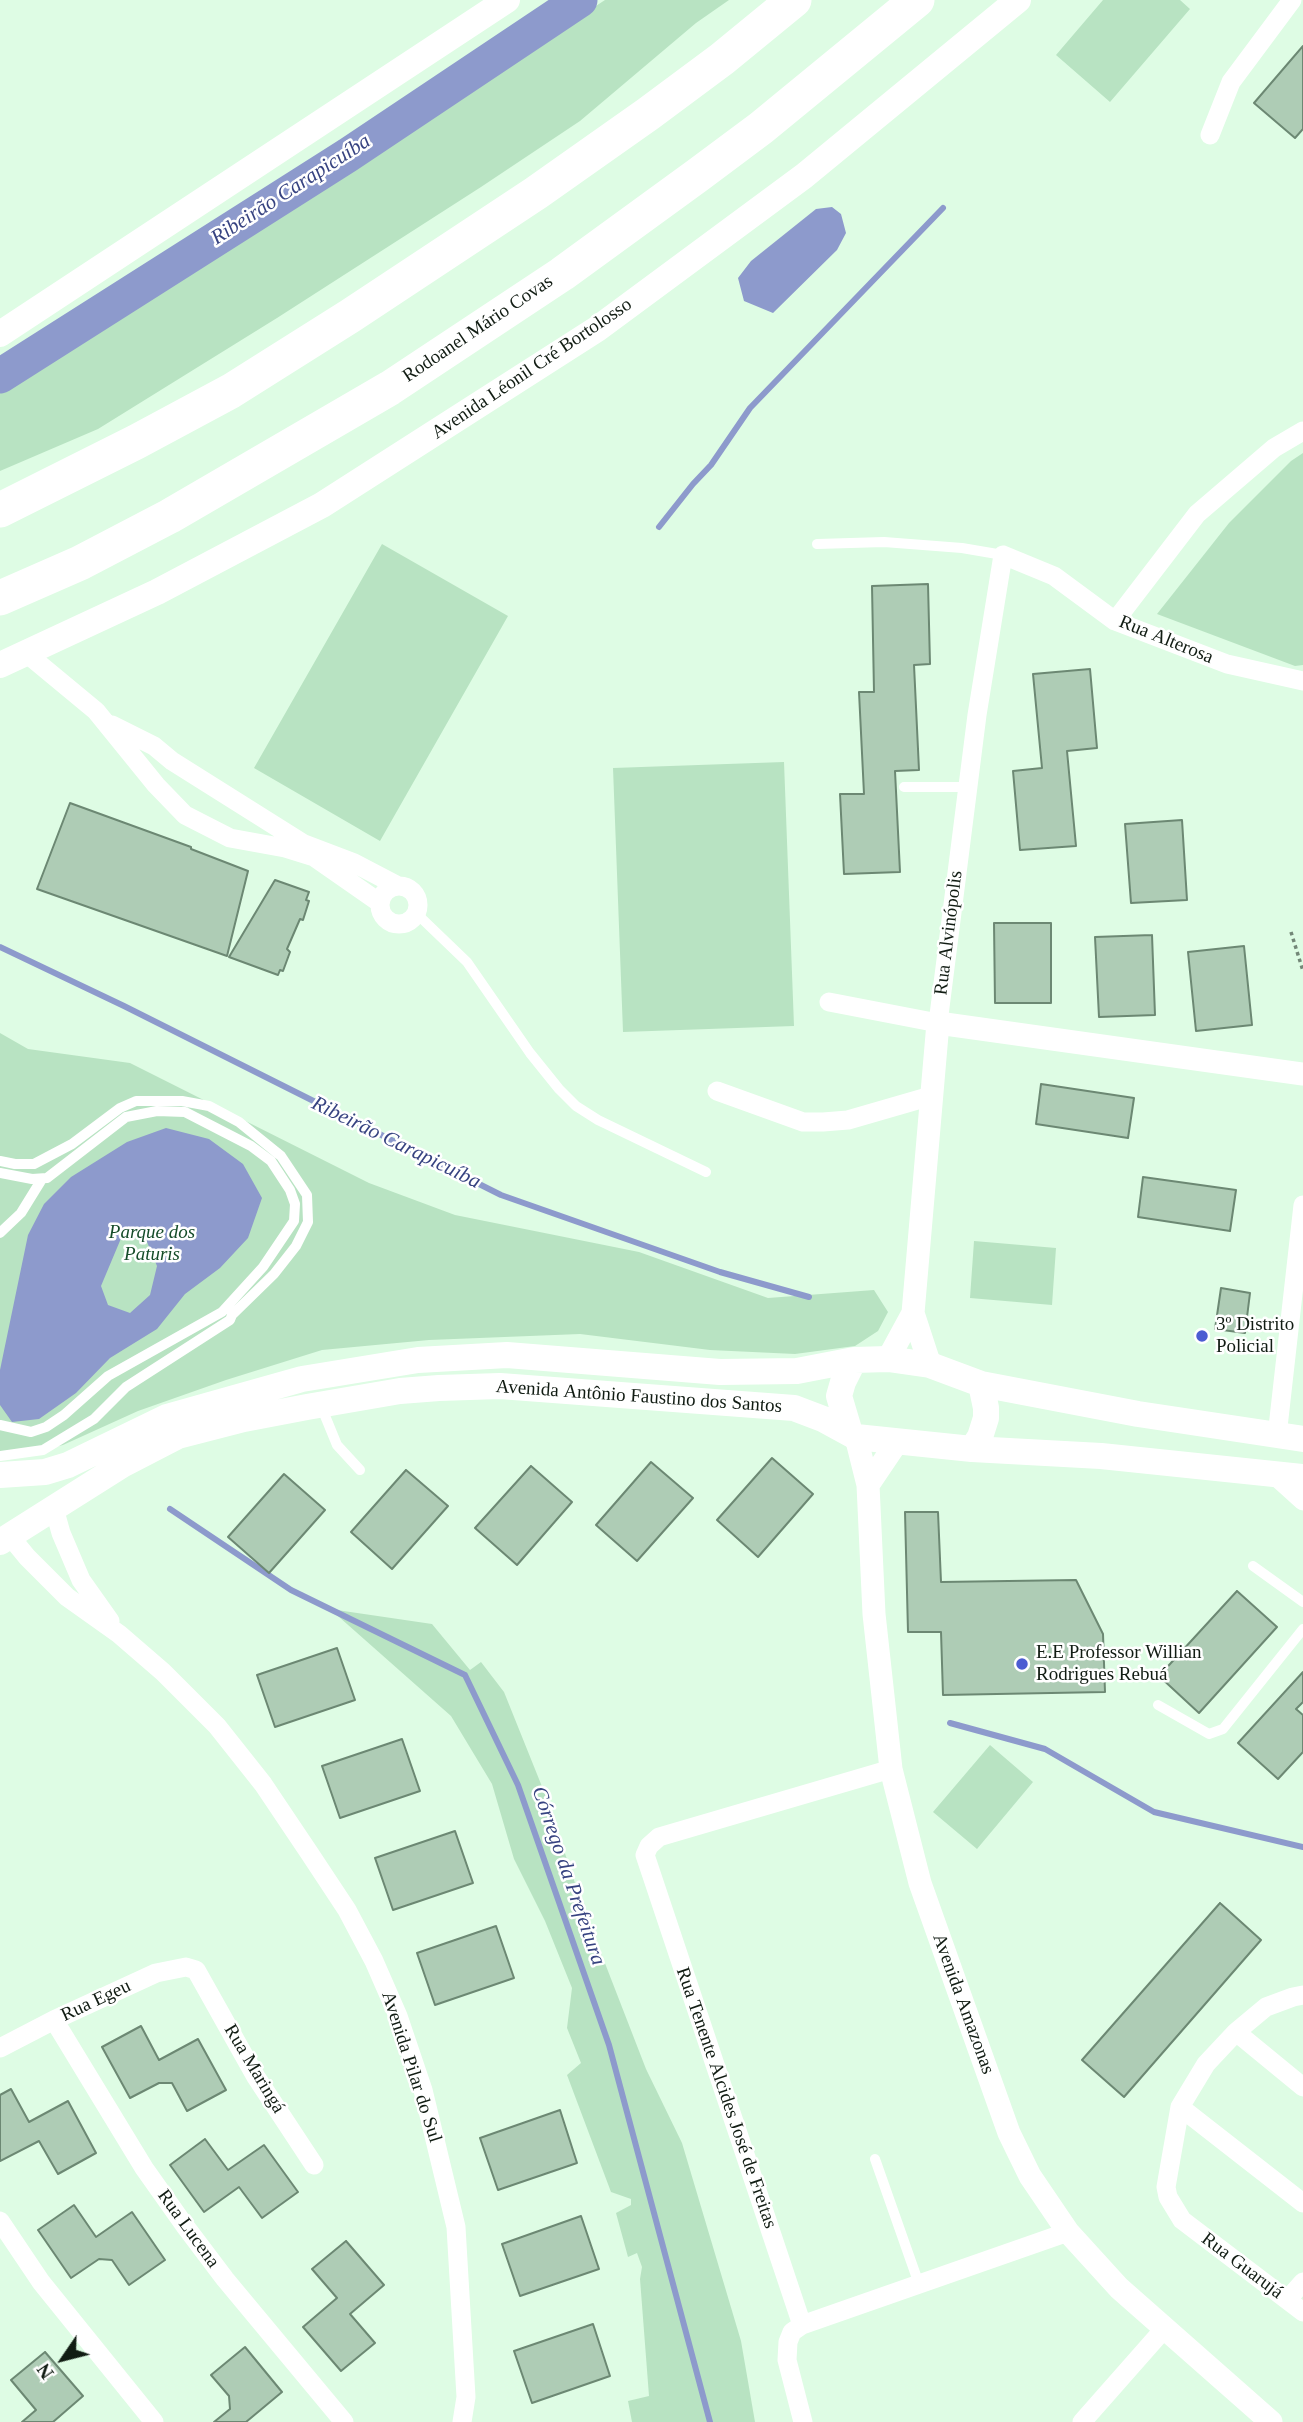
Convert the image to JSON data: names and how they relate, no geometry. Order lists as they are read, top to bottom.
{
  "streets": {
    "highway": ["Rodoanel Mário Covas"],
    "main road": ["Avenida Léonil Cré Bortolosso", "Avenida Antônio Faustino dos Santos"],
    "street": [
      "Rua Alterosa",
      "Rua Alvinópolis",
      "Rua Egeu",
      "Avenida Amazonas",
      "Avenida Pilar do Sul",
      "Rua Maringá",
      "Rua Tenente Alcides José de Freitas",
      "Rua Lucena",
      "Rua Guarujá"
    ]
  },
  "crossings": [
    ["Rua Alterosa", "Rua Alvinópolis"],
    ["Rua Alvinópolis", "Avenida Antônio Faustino dos Santos"],
    ["Avenida Antônio Faustino dos Santos", "Avenida Amazonas"],
    ["Avenida Antônio Faustino dos Santos", "Avenida Pilar do Sul"],
    ["Rua Egeu", "Rua Maringá"],
    ["Rua Egeu", "Rua Lucena"],
    ["Avenida Amazonas", "Rua Tenente Alcides José de Freitas"]
  ],
  "water": ["Ribeirão Carapicuíba", "Córrego da Prefeitura"],
  "parks": ["Parque dos Paturis"],
  "places": ["3º Distrito Policial", "E.E Professor Willian Rodrigues Rebuá"],
  "north": "bottom left"
}
